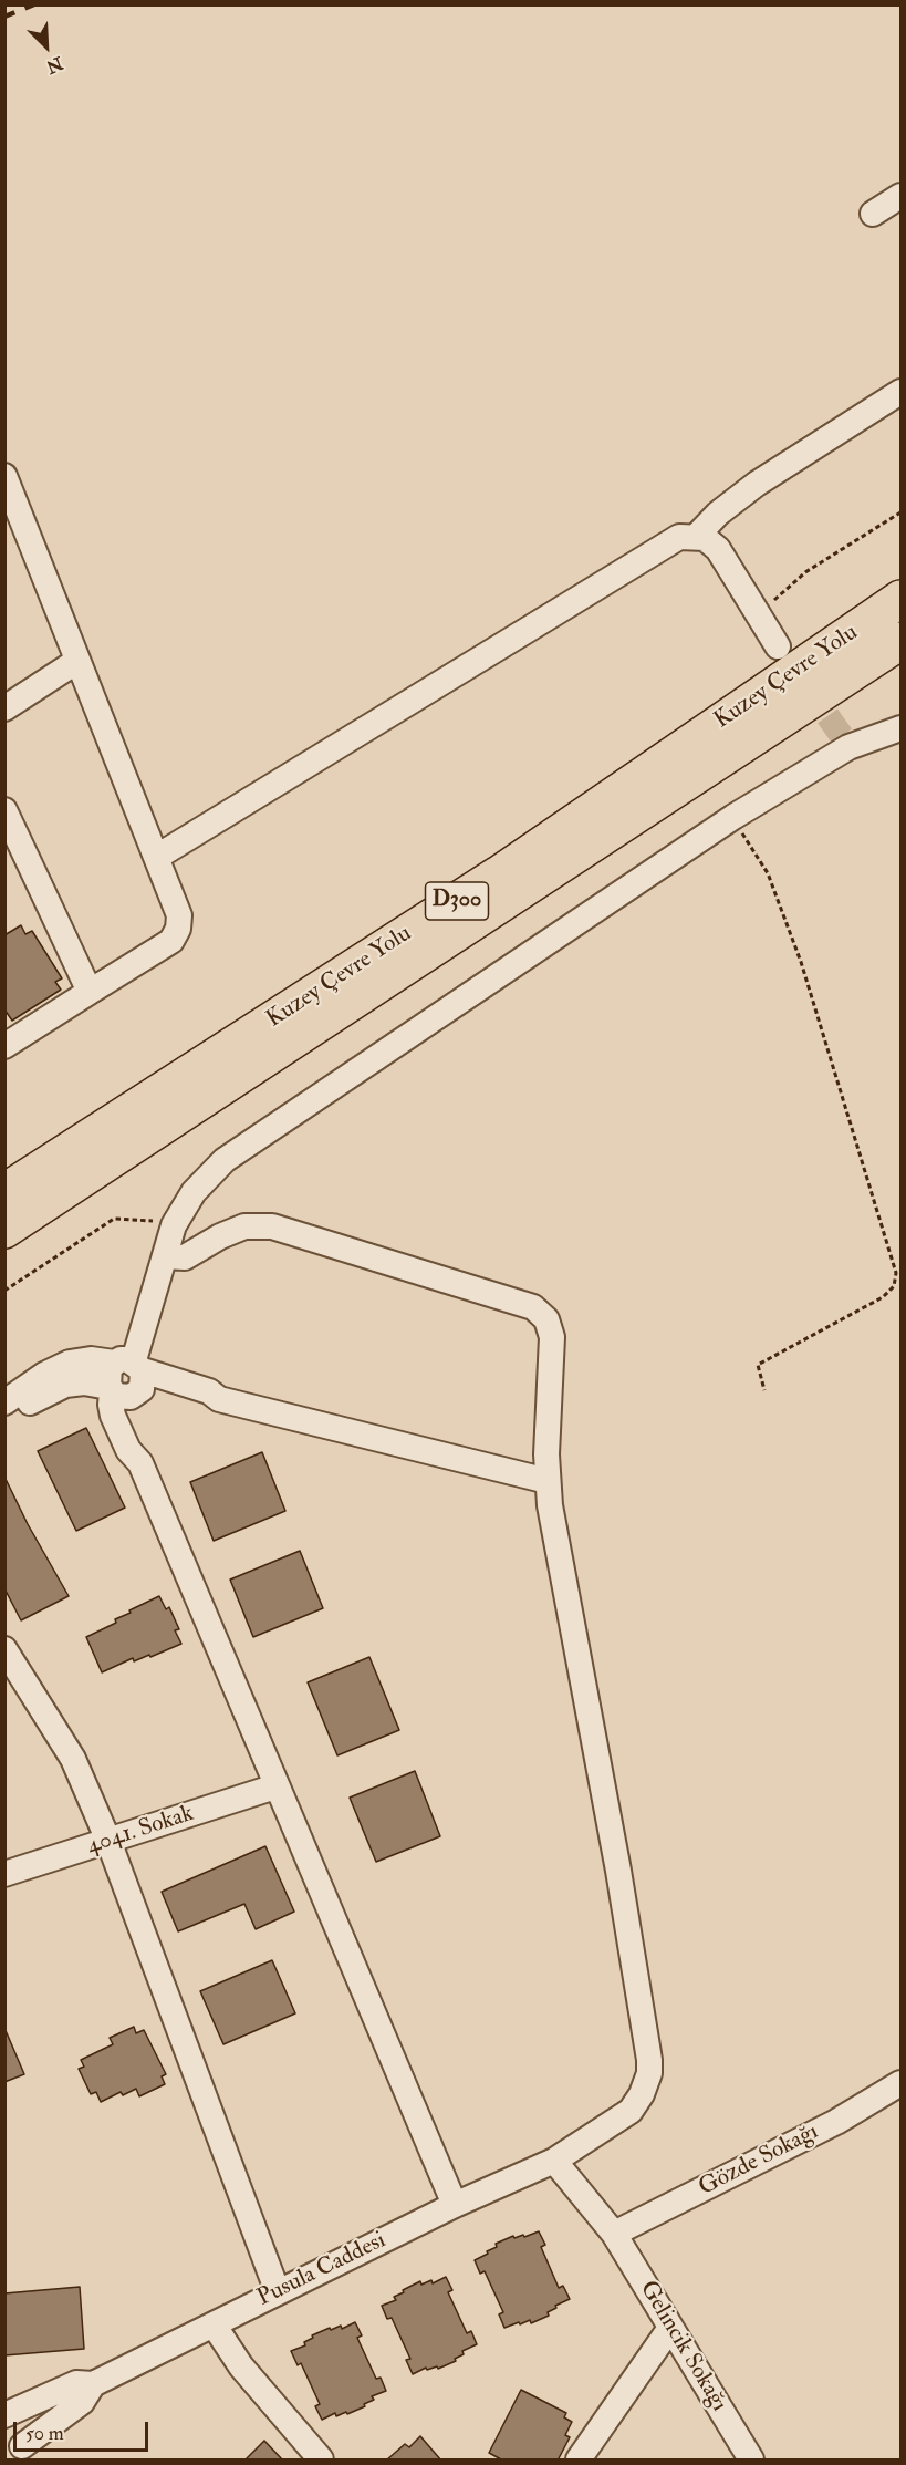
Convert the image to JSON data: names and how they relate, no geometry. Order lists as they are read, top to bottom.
{
  "streets": {
    "highway": ["Kuzey Çevre Yolu", "D300"],
    "street": [
      "4041. Sokak",
      "Gözde Sokağı",
      "Pusula Caddesi",
      "Gelincik Sokağı"
    ]
  },
  "crossings": [
    ["Gözde Sokağı", "Gelincik Sokağı"],
    ["Pusula Caddesi", "Gelincik Sokağı"]
  ],
  "scale_bar": "50 m",
  "north": "bottom right"
}
